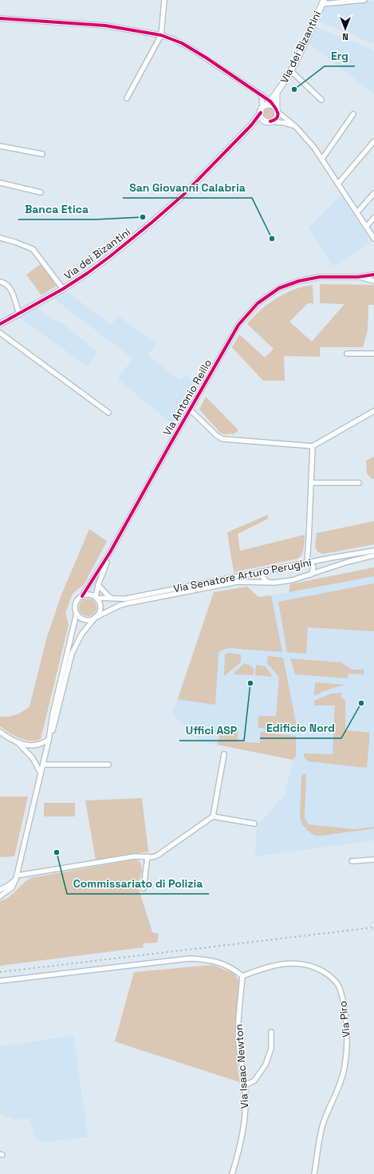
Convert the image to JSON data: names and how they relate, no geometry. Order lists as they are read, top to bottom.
{
  "streets": {
    "street": [
      "Via dei Bizantini",
      "Via Antonio Reillo",
      "Via Senatore Arturo Perugini",
      "Via Piro",
      "Via Isaac Newton"
    ]
  },
  "crossings": [
    ["Via Antonio Reillo", "Via Senatore Arturo Perugini"],
    ["Via Piro", "Via Isaac Newton"]
  ],
  "places": [
    "Erg",
    "Banca Etica",
    "San Giovanni Calabria",
    "Uffici ASP",
    "Edificio Nord",
    "Commissariato di Polizia"
  ],
  "north": "bottom"
}
